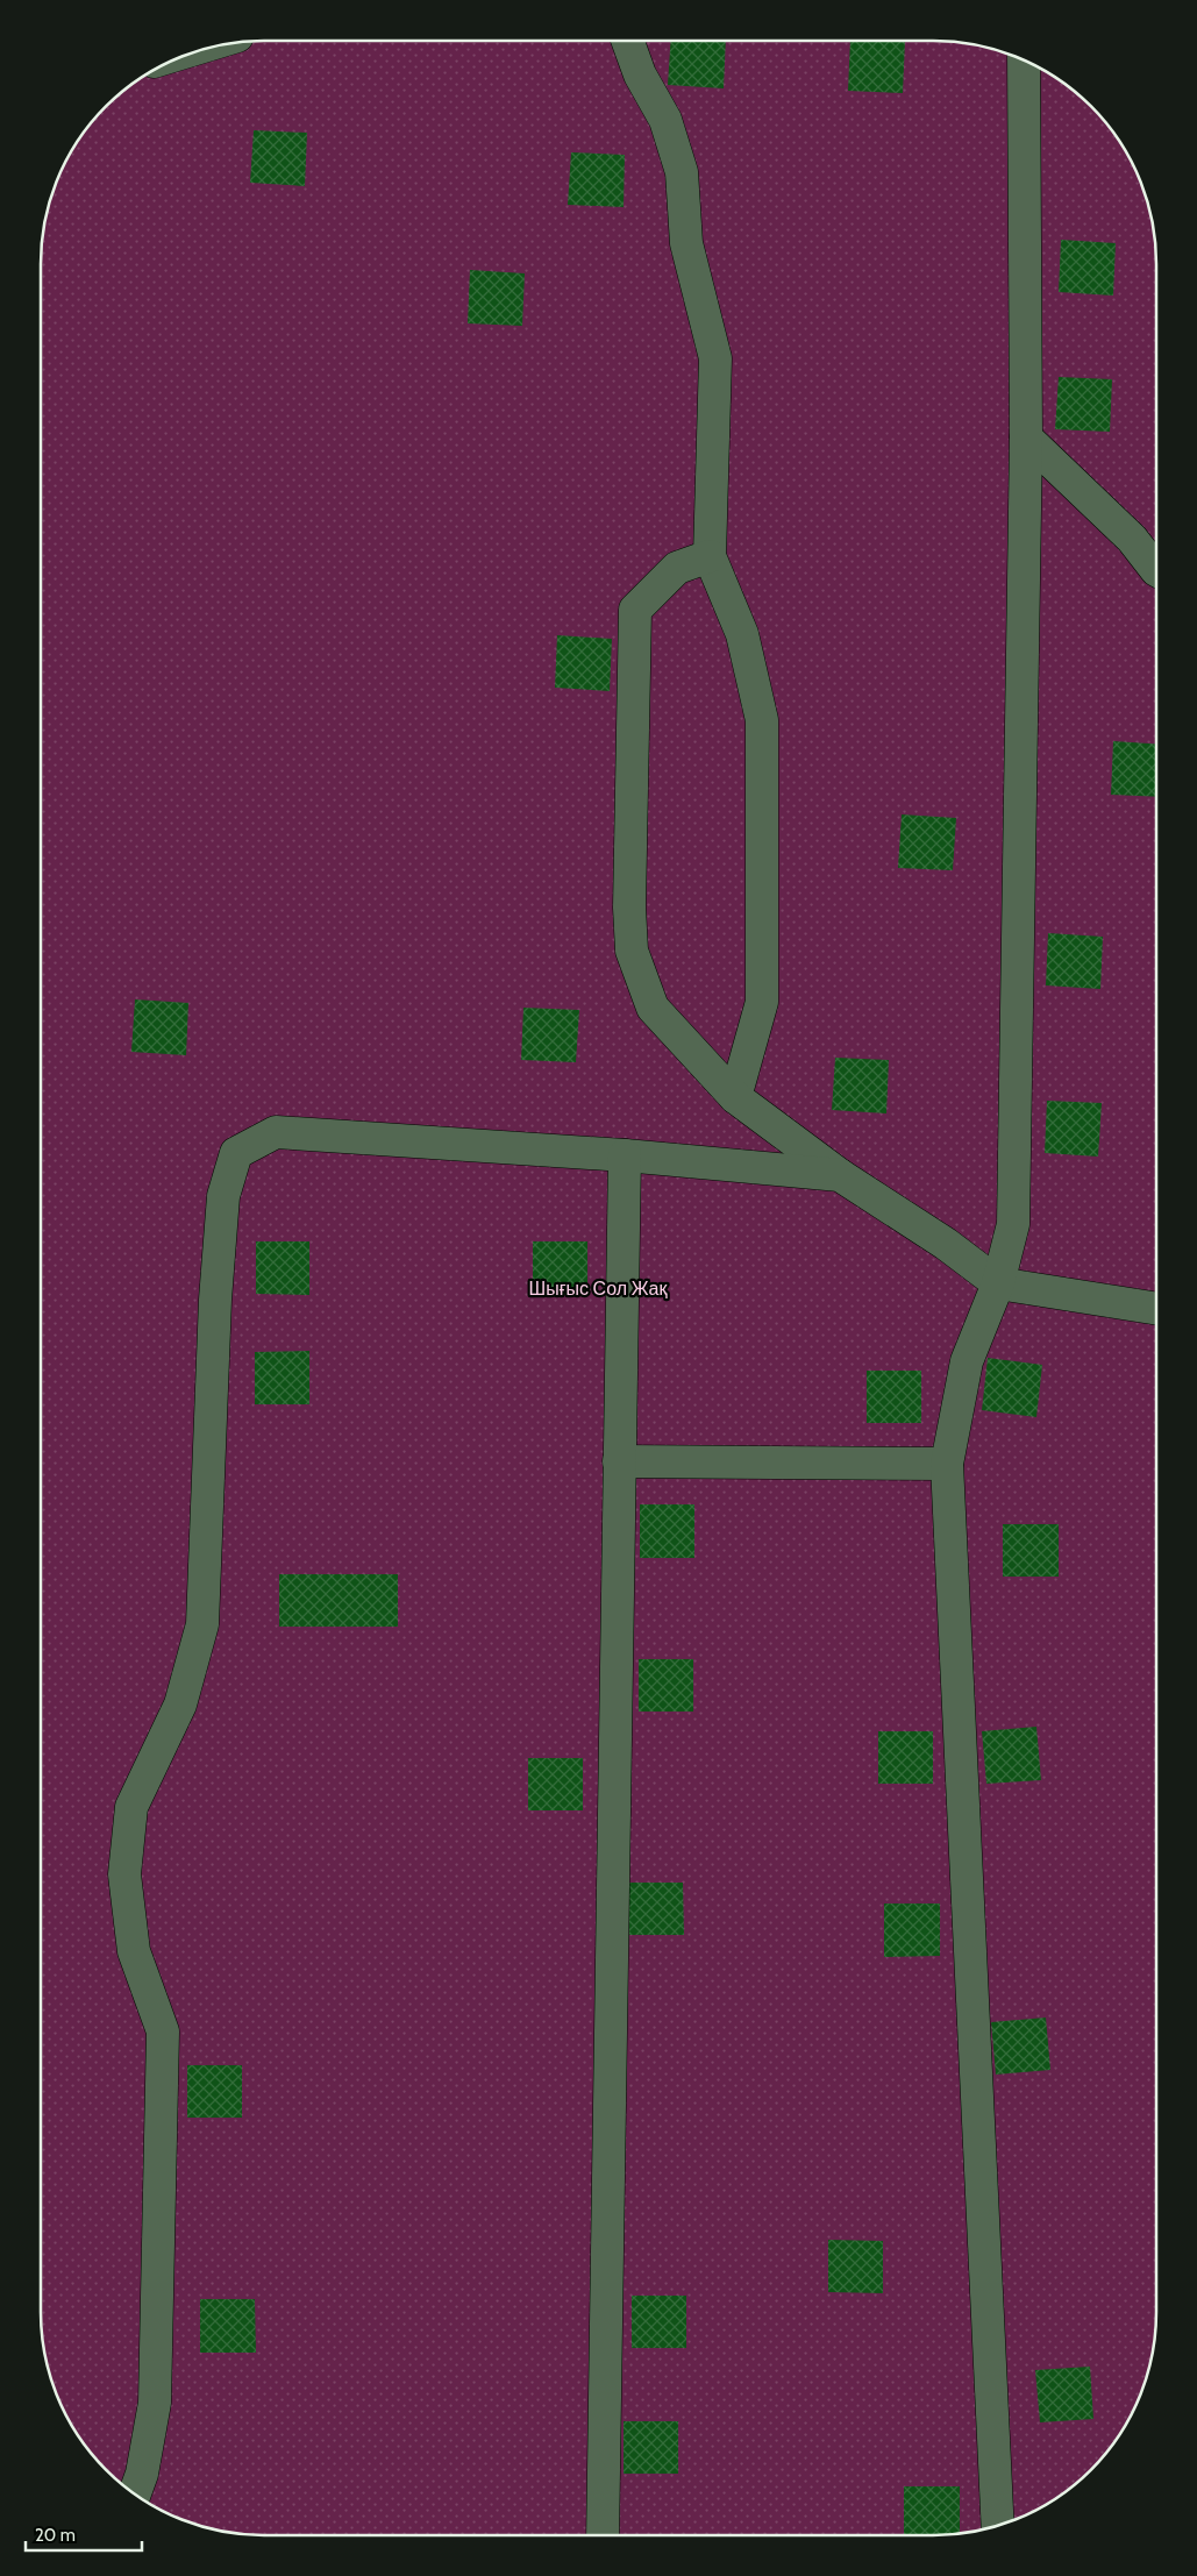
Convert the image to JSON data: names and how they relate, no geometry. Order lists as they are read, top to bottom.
{
  "parks": ["Шығыс Сол Жақ"],
  "scale_bar": "20 m"
}
